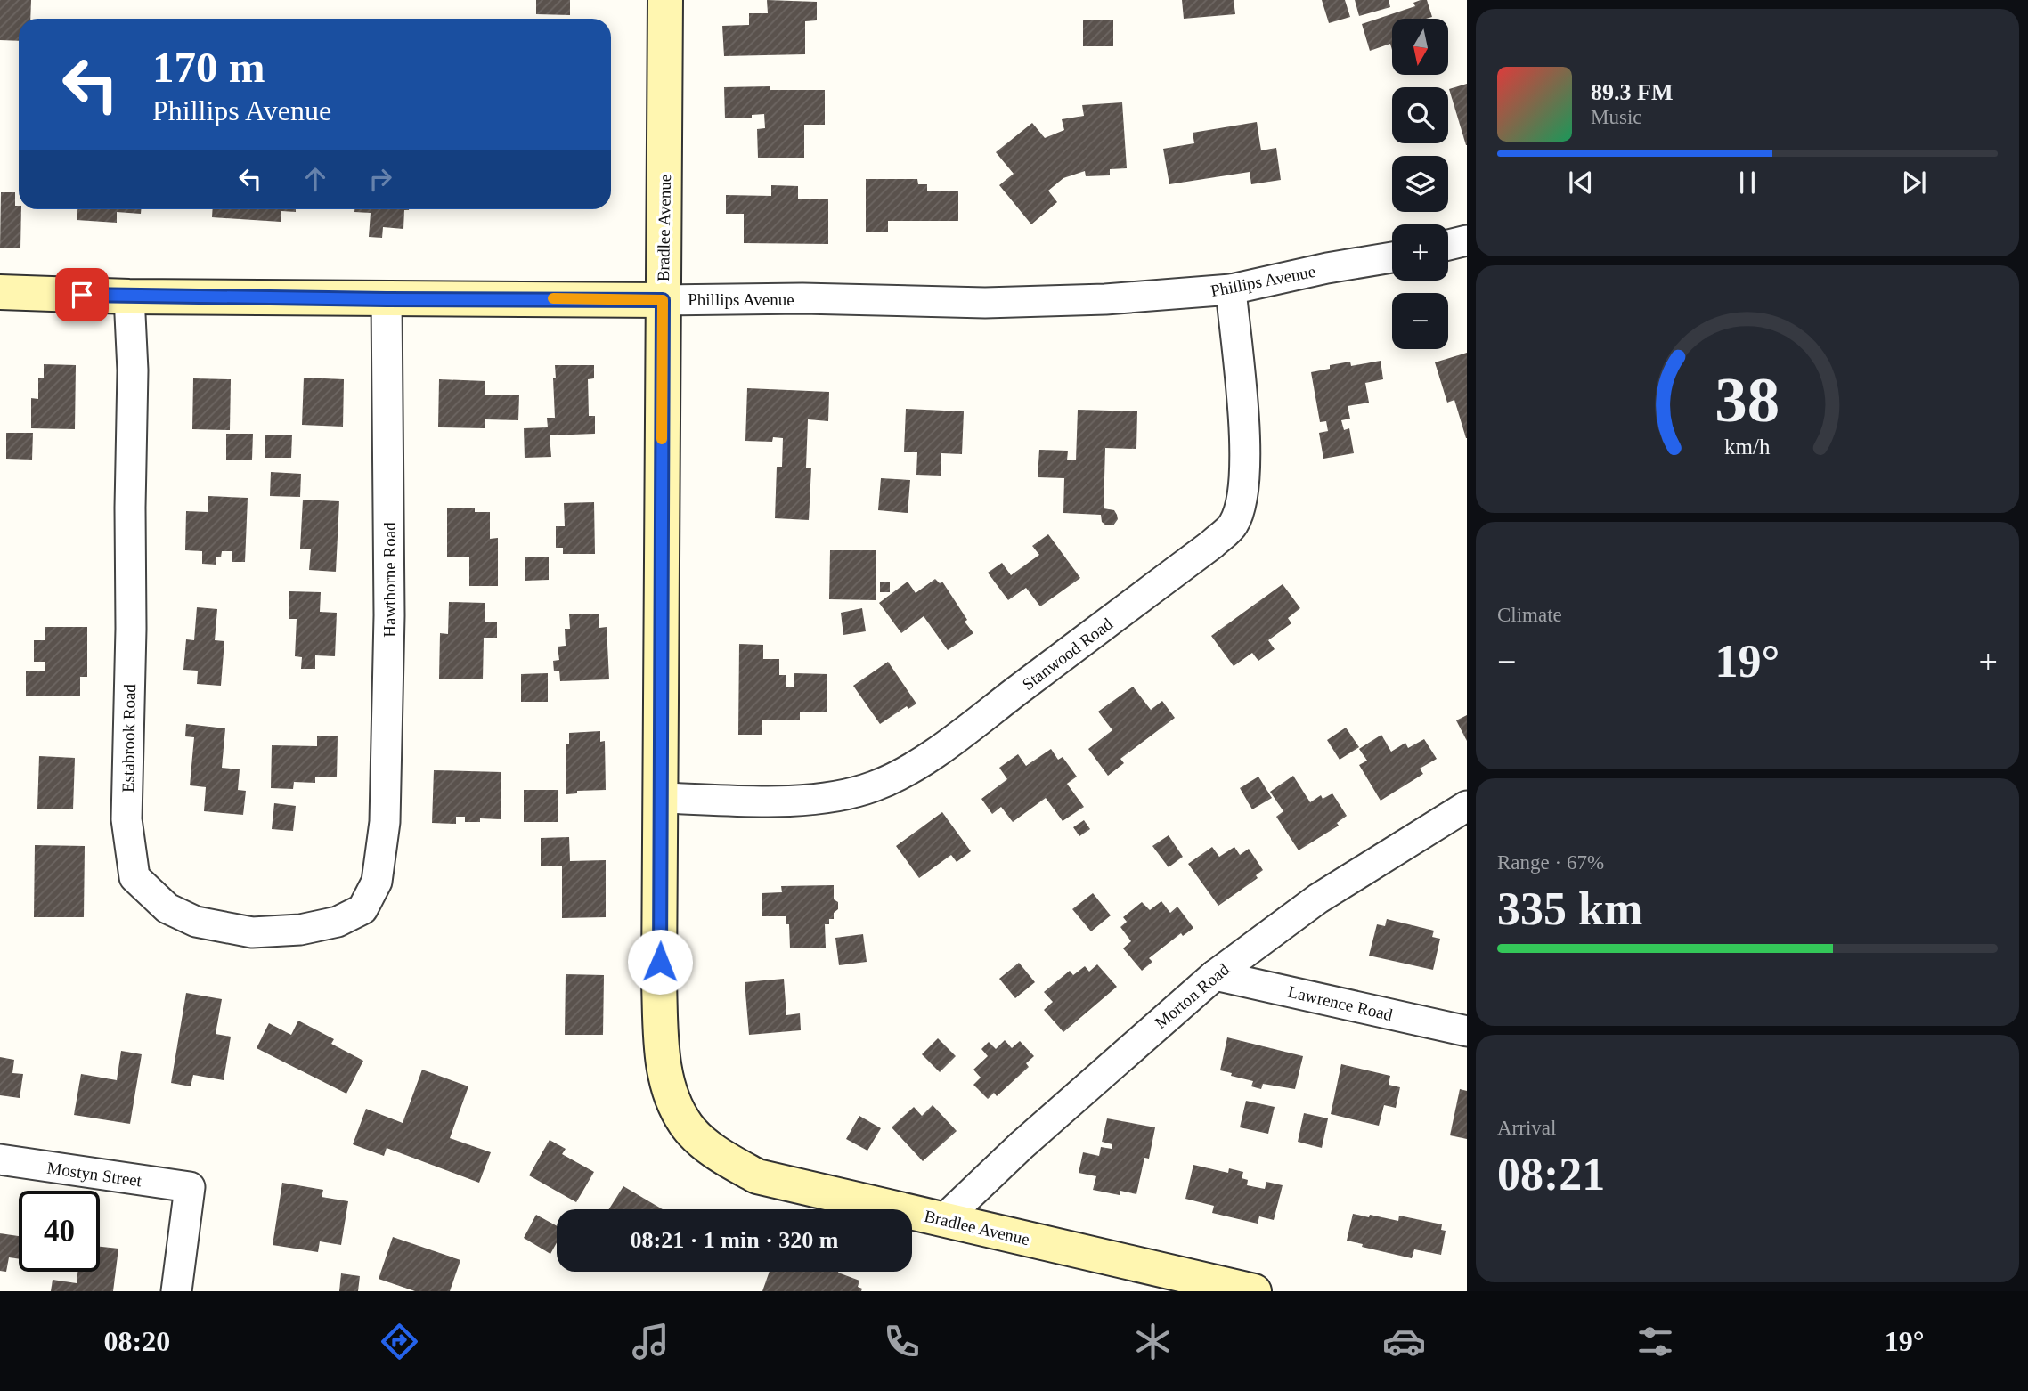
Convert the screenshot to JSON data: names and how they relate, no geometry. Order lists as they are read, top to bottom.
{
  "streets": {
    "street": [
      "Bradlee Avenue",
      "Phillips Avenue",
      "Hawthorne Road",
      "Stanwood Road",
      "Estabrook Road",
      "Morton Road",
      "Lawrence Road",
      "Mostyn Street"
    ]
  },
  "crossings": [
    ["Bradlee Avenue", "Phillips Avenue"],
    ["Bradlee Avenue", "Stanwood Road"],
    ["Bradlee Avenue", "Morton Road"],
    ["Phillips Avenue", "Hawthorne Road"],
    ["Phillips Avenue", "Stanwood Road"],
    ["Phillips Avenue", "Estabrook Road"],
    ["Hawthorne Road", "Estabrook Road"],
    ["Morton Road", "Lawrence Road"]
  ],
  "north": "bottom",
  "page": {
    "map_buttons": ["+", "−"],
    "turn": ["170 m", "Phillips Avenue"],
    "song": ["89.3 FM", "Music"],
    "tile": [
      "Climate",
      ["Range · 67%", "335 km"],
      ["Arrival", "08:21"]
    ],
    "heat": ["−", "19°", "+"],
    "limit": "40",
    "trip": "08:21 · 1 min · 320 m",
    "tabs": ["08:20", "19°"],
    "gauge": ["38", "km/h"]
  }
}
